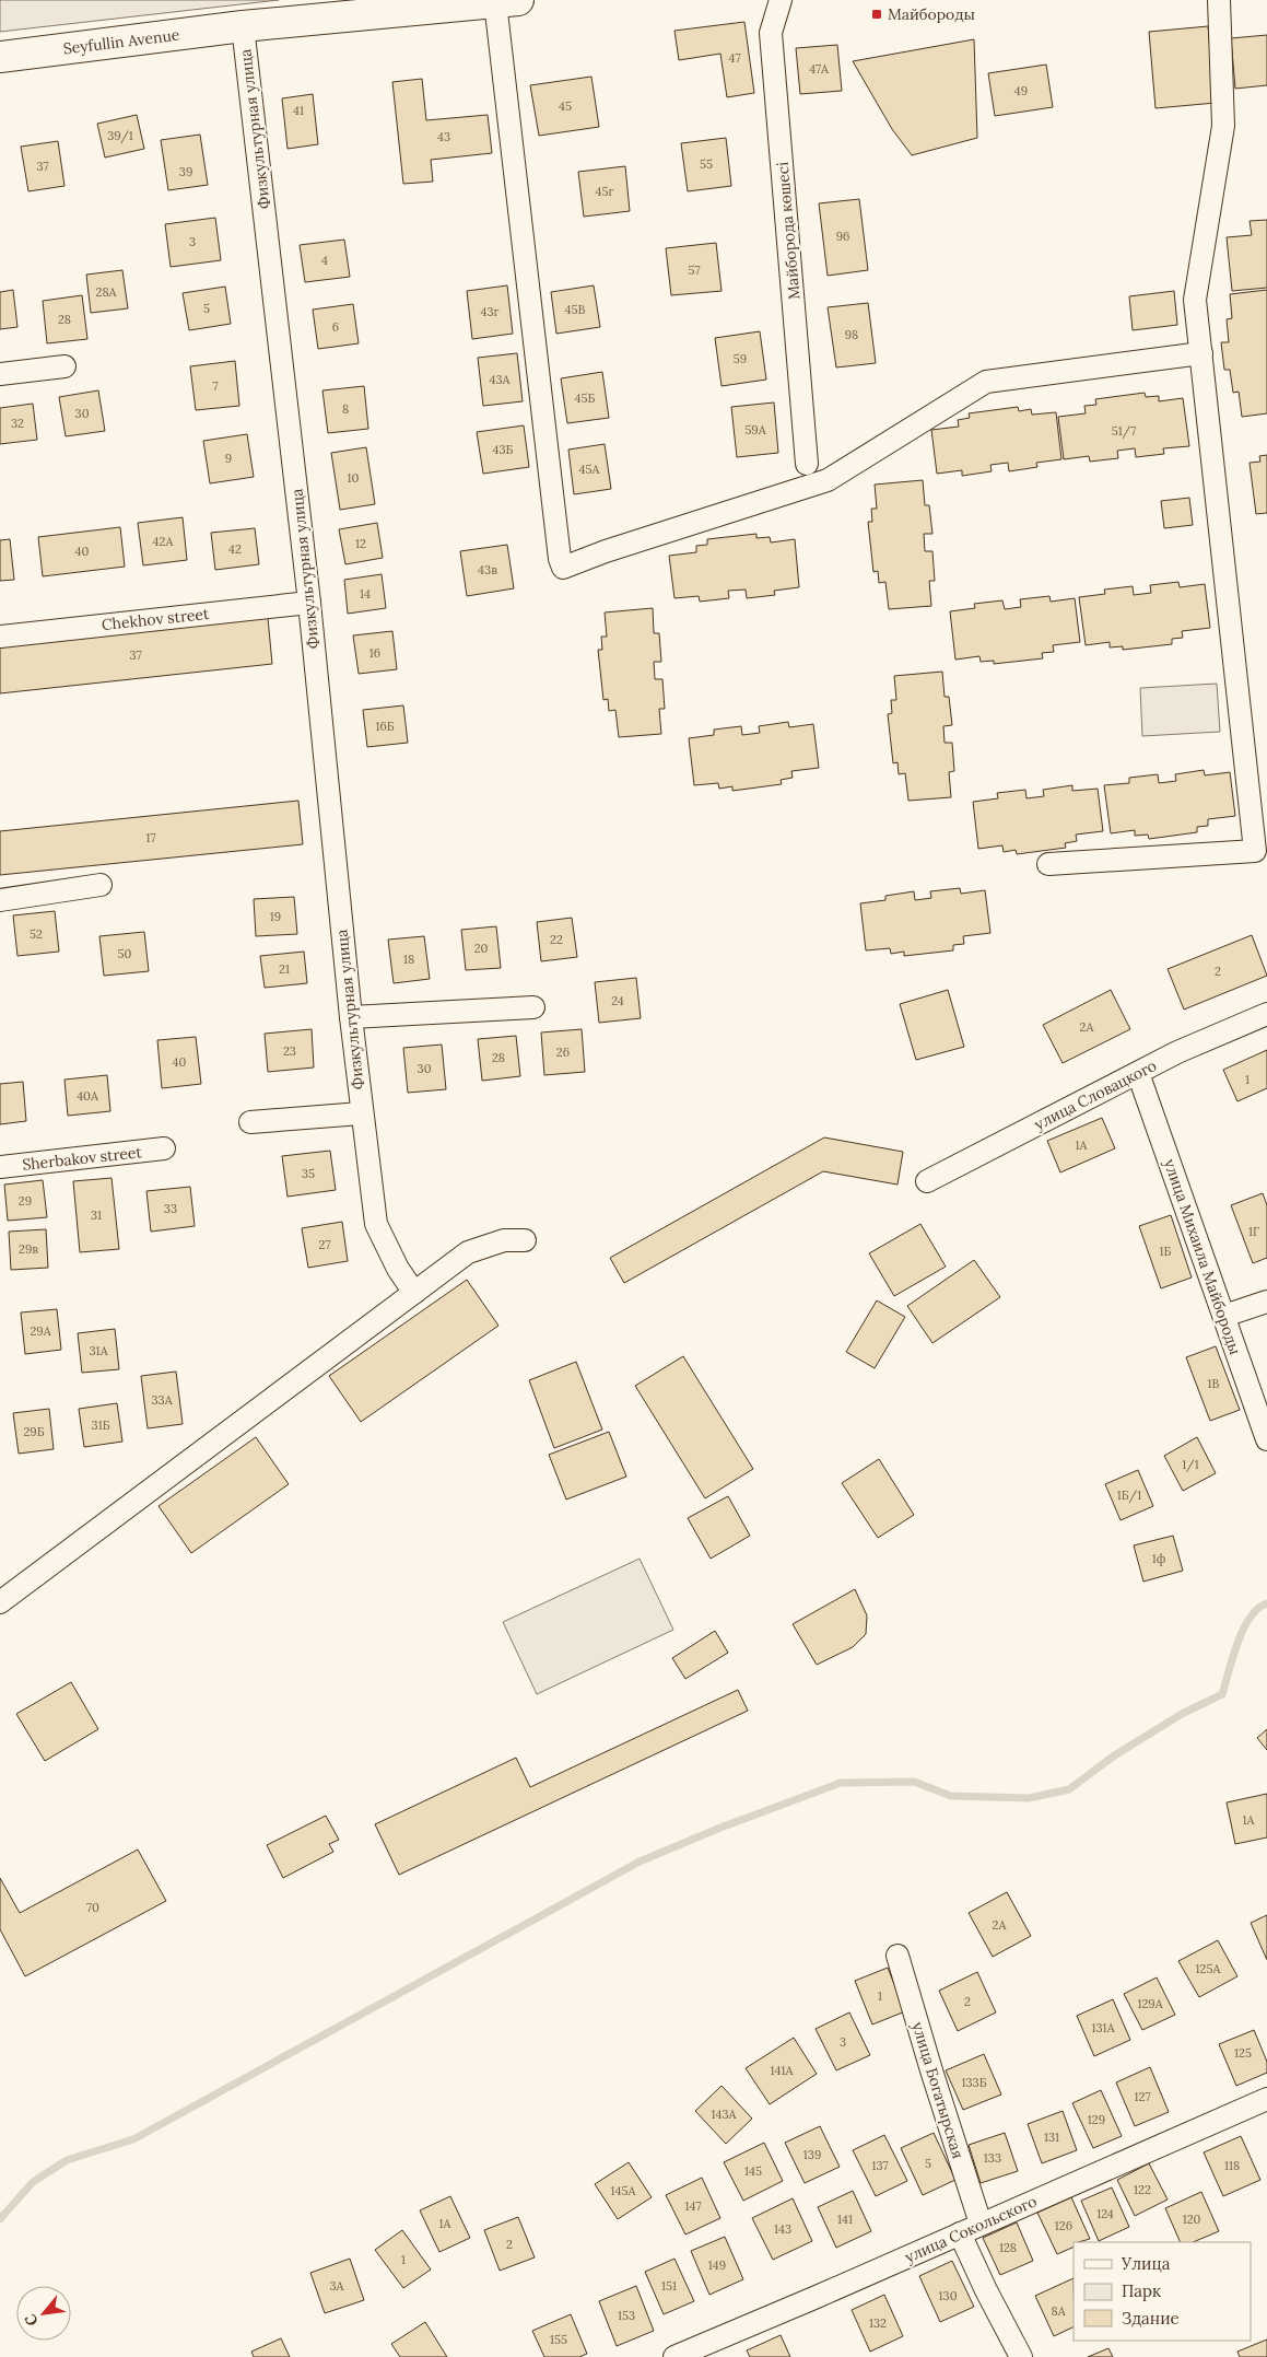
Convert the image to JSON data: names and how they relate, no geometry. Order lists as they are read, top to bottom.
{
  "streets": {
    "main road": ["Seyfullin Avenue"],
    "street": [
      "Физкультурная улица",
      "Майборода көшесі",
      "Chekhov street",
      "улица Словацкого",
      "Sherbakov street",
      "улица Михаила Майбороды",
      "улица Богатырская",
      "улица Сокольского"
    ]
  },
  "crossings": [
    ["Seyfullin Avenue", "Физкультурная улица"],
    ["Физкультурная улица", "Chekhov street"],
    ["улица Словацкого", "улица Михаила Майбороды"],
    ["улица Богатырская", "улица Сокольского"]
  ],
  "places": {
    "transit": ["Майбороды"]
  },
  "house_numbers": [
    "47",
    "47А",
    "49",
    "45",
    "41",
    "39/1",
    "43",
    "55",
    "37",
    "39",
    "45г",
    "96",
    "3",
    "4",
    "57",
    "28А",
    "5",
    "45В",
    "43г",
    "28",
    "6",
    "98",
    "59",
    "43А",
    "7",
    "45Б",
    "8",
    "30",
    "32",
    "59А",
    "51/7",
    "43Б",
    "9",
    "45А",
    "10",
    "42А",
    "12",
    "42",
    "40",
    "43в",
    "14",
    "16",
    "37",
    "16Б",
    "17",
    "19",
    "52",
    "22",
    "20",
    "50",
    "18",
    "21",
    "2",
    "24",
    "2А",
    "23",
    "26",
    "28",
    "40",
    "30",
    "1",
    "40А",
    "1А",
    "35",
    "29",
    "33",
    "31",
    "1Г",
    "27",
    "29в",
    "1Б",
    "29А",
    "31А",
    "1В",
    "33А",
    "31Б",
    "29Б",
    "1/1",
    "1Б/1",
    "1ф",
    "1А",
    "70",
    "2А",
    "125А",
    "1",
    "2",
    "129А",
    "131А",
    "3",
    "125",
    "141А",
    "133Б",
    "127",
    "143А",
    "129",
    "131",
    "139",
    "133",
    "5",
    "137",
    "118",
    "145",
    "122",
    "145А",
    "147",
    "124",
    "141",
    "120",
    "1А",
    "126",
    "143",
    "2",
    "128",
    "1",
    "149",
    "3А",
    "151",
    "130",
    "8А",
    "153",
    "132",
    "155"
  ],
  "legend": ["Улица", "Парк", "Здание"],
  "north": "bottom left"
}
